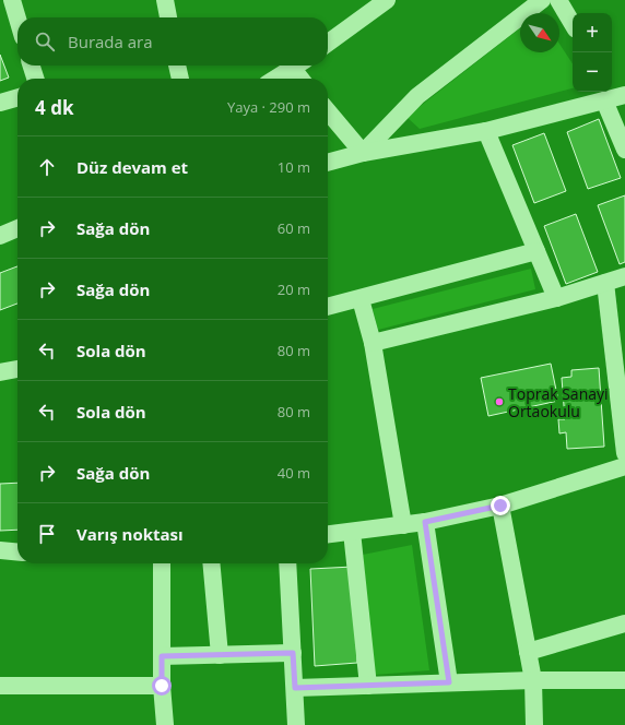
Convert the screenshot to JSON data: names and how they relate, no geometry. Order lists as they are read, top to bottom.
{
  "places": ["Toprak Sanayi Ortaokulu"],
  "north": "bottom right",
  "page": {
    "map_buttons": ["+", "−"],
    "search": "Burada ara",
    "heading": ["4 dk", "Yaya · 290 m"],
    "list": [
      ["Düz devam et", "10 m"],
      ["Sağa dön", "60 m"],
      ["Sağa dön", "20 m"],
      ["Sola dön", "80 m"],
      ["Sola dön", "80 m"],
      ["Sağa dön", "40 m"],
      "Varış noktası"
    ]
  }
}
